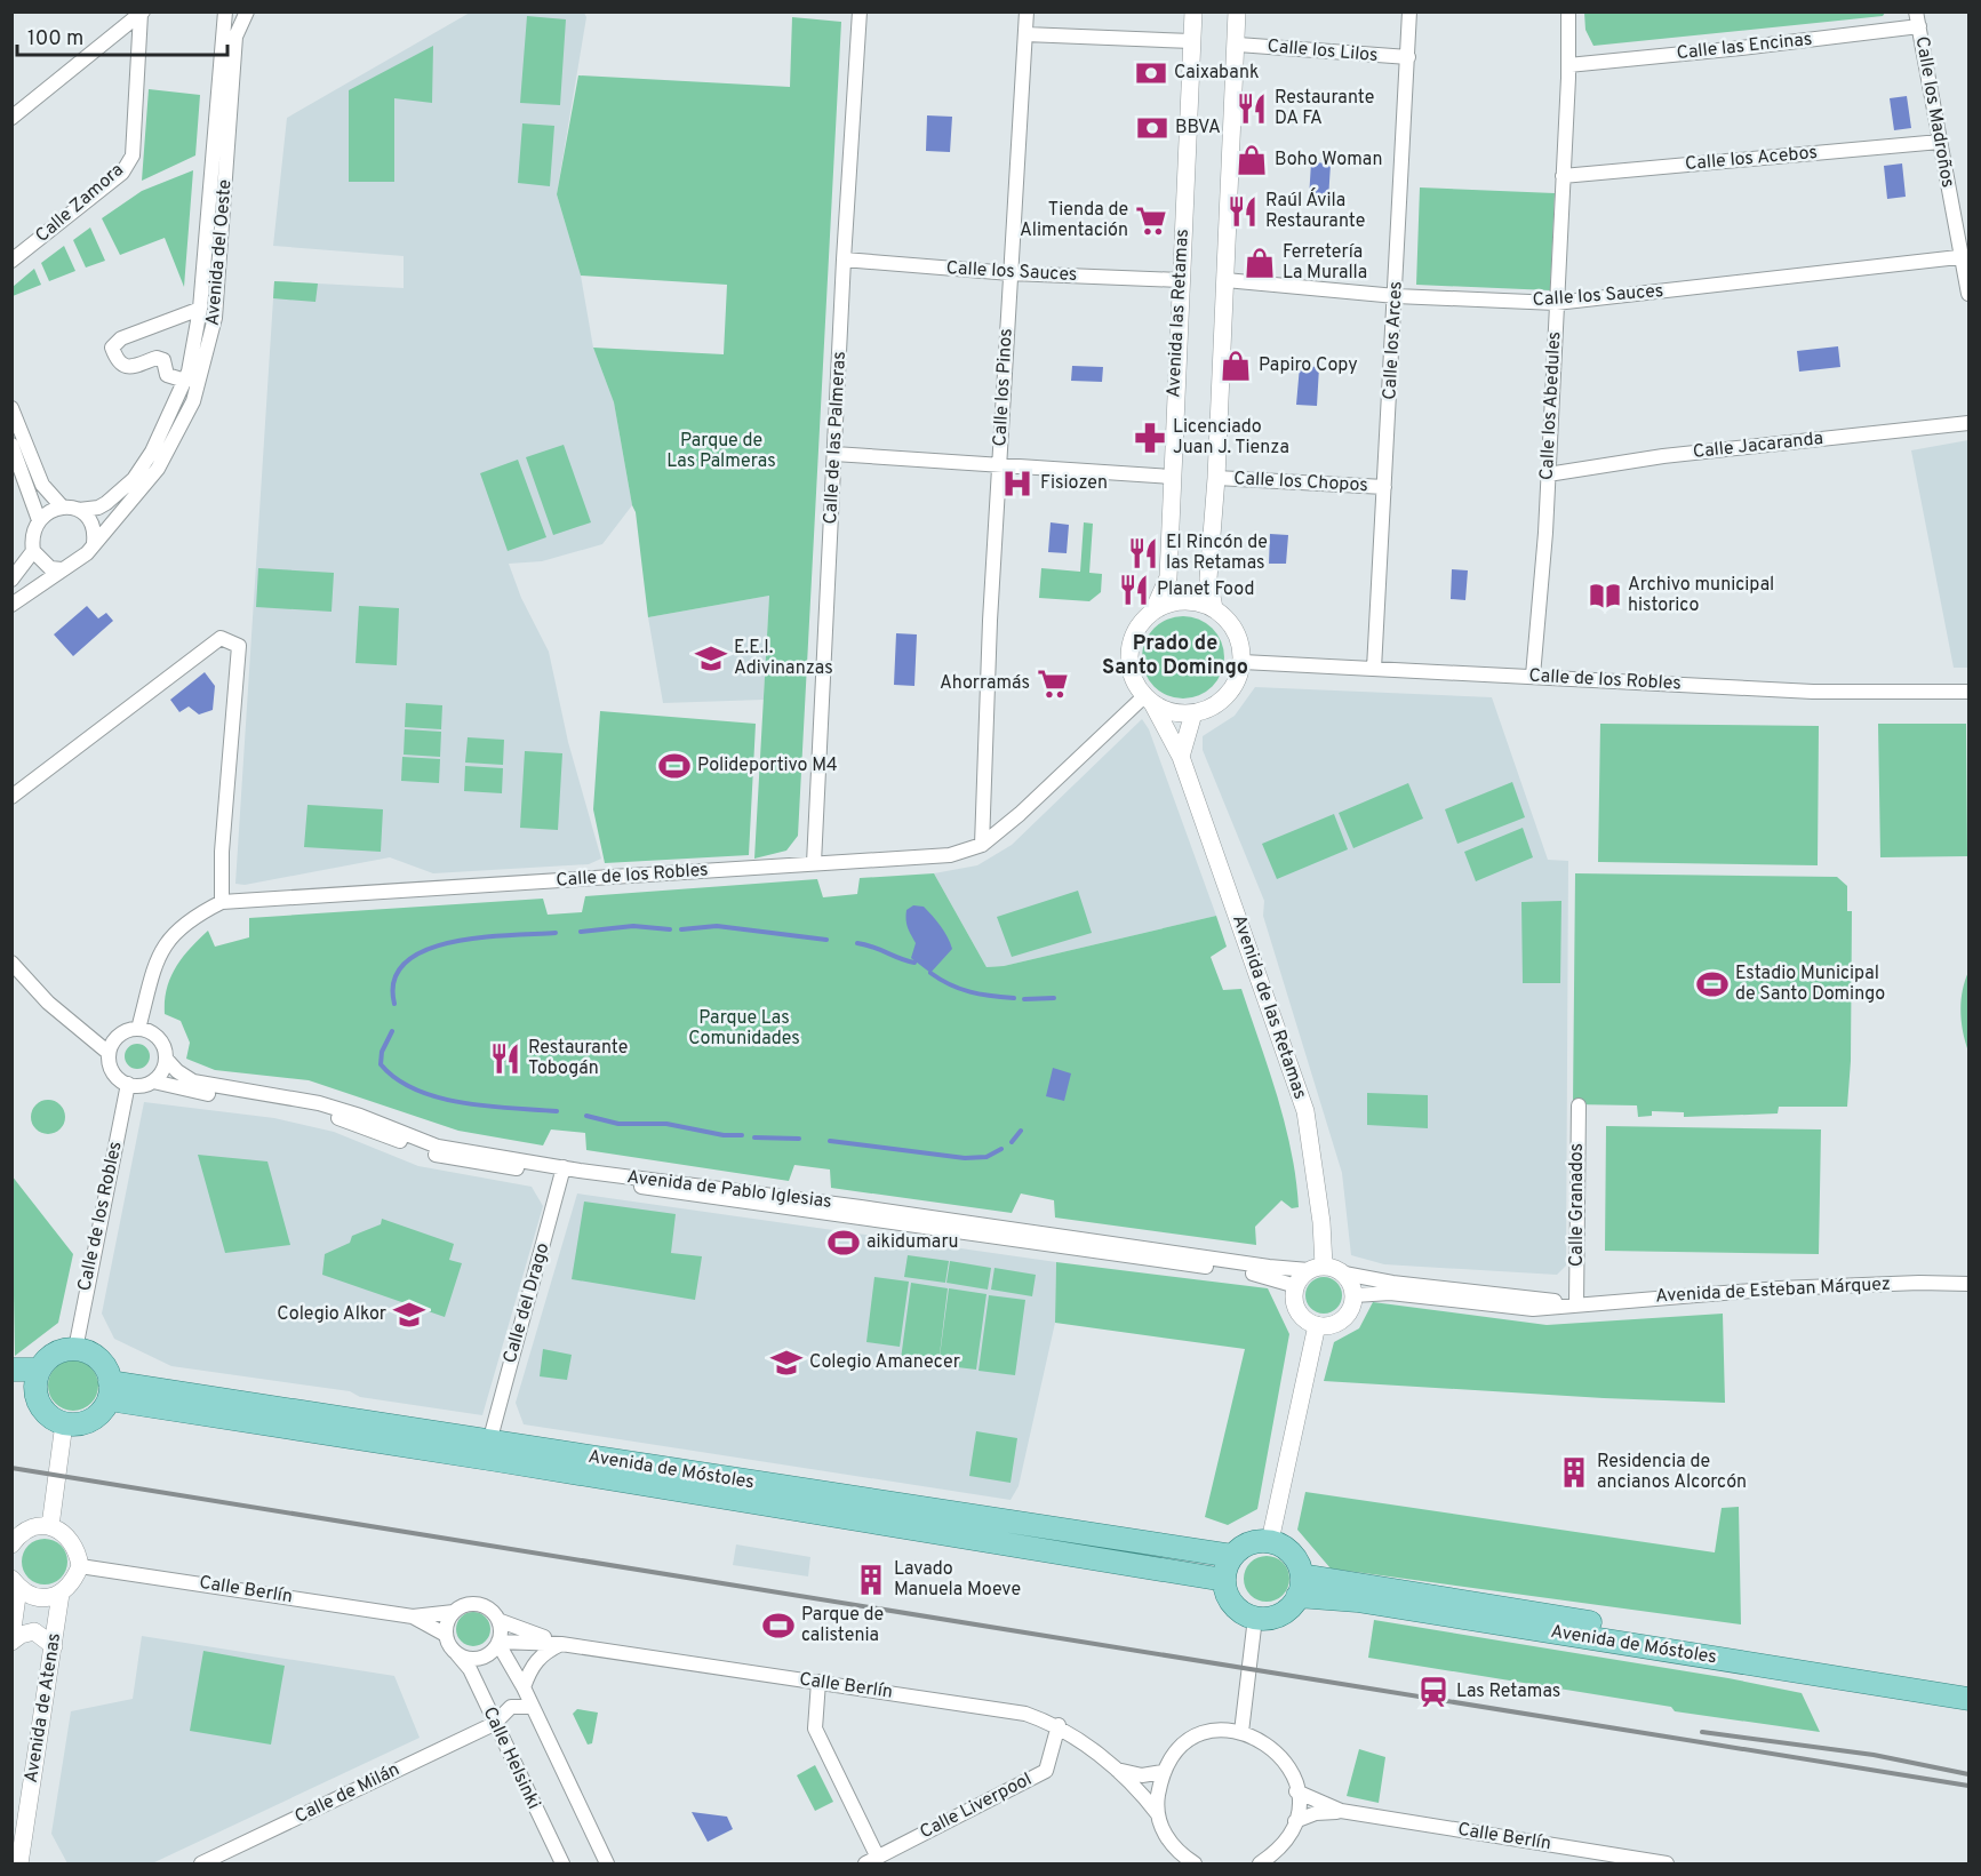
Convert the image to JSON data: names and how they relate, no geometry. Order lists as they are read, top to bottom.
{
  "streets": {
    "main road": ["Avenida de Móstoles"],
    "street": [
      "Calle las Encinas",
      "Calle los Lilos",
      "Calle los Madroños",
      "Calle los Acebos",
      "Calle Zamora",
      "Avenida del Oeste",
      "Calle los Sauces",
      "Avenida las Retamas",
      "Calle los Arces",
      "Calle los Pinos",
      "Calle los Abedules",
      "Calle de las Palmeras",
      "Calle Jacaranda",
      "Calle los Chopos",
      "Calle de los Robles",
      "Avenida de las Retamas",
      "Avenida de Pablo Iglesias",
      "Calle Granados",
      "Avenida de Esteban Márquez",
      "Calle del Drago",
      "Calle Berlín",
      "Avenida de Atenas",
      "Calle Helsinki",
      "Calle de Milán",
      "Calle Liverpool"
    ]
  },
  "crossings": [
    ["Calle las Encinas", "Calle los Madroños"],
    ["Calle las Encinas", "Calle los Abedules"],
    ["Calle los Lilos", "Calle los Arces"],
    ["Calle los Madroños", "Calle los Acebos"],
    ["Calle los Madroños", "Calle los Sauces"],
    ["Calle los Acebos", "Calle los Abedules"],
    ["Calle los Sauces", "Avenida las Retamas"],
    ["Calle los Sauces", "Calle los Arces"],
    ["Calle los Sauces", "Calle los Pinos"],
    ["Calle los Sauces", "Calle los Abedules"],
    ["Calle los Sauces", "Calle de las Palmeras"],
    ["Avenida las Retamas", "Calle de los Robles"],
    ["Avenida las Retamas", "Avenida de las Retamas"],
    ["Calle los Arces", "Calle los Chopos"],
    ["Calle los Arces", "Calle de los Robles"],
    ["Calle los Pinos", "Calle de los Robles"],
    ["Calle los Abedules", "Calle Jacaranda"],
    ["Calle los Abedules", "Calle de los Robles"],
    ["Calle de las Palmeras", "Calle de los Robles"],
    ["Calle de los Robles", "Avenida de las Retamas"],
    ["Calle de los Robles", "Avenida de Pablo Iglesias"],
    ["Calle de los Robles", "Avenida de Móstoles"],
    ["Avenida de las Retamas", "Avenida de Pablo Iglesias"],
    ["Avenida de las Retamas", "Avenida de Esteban Márquez"],
    ["Avenida de Pablo Iglesias", "Avenida de Esteban Márquez"],
    ["Avenida de Pablo Iglesias", "Calle del Drago"],
    ["Calle Granados", "Avenida de Esteban Márquez"],
    ["Calle del Drago", "Avenida de Móstoles"],
    ["Calle Berlín", "Calle Helsinki"],
    ["Calle Berlín", "Calle Liverpool"],
    ["Calle Helsinki", "Calle de Milán"]
  ],
  "districts": ["Prado de Santo Domingo"],
  "parks": ["Parque de Las Palmeras", "Parque Las Comunidades"],
  "places": {
    "bank": ["Caixabank", "BBVA"],
    "restaurant": [
      "Restaurante DA FA",
      "Raúl Ávila Restaurante",
      "El Rincón de las Retamas",
      "Planet Food",
      "Restaurante Tobogán"
    ],
    "shop": ["Boho Woman", "Ferretería La Muralla", "Papiro Copy"],
    "supermarket": ["Tienda de Alimentación", "Ahorramás"],
    "pharmacy": ["Licenciado Juan J. Tienza"],
    "hospital": ["Fisiozen"],
    "library": ["Archivo municipal historico"],
    "school or university": ["E.E.I. Adivinanzas", "Colegio Alkor", "Colegio Amanecer"],
    "sports": [
      "Polideportivo M4",
      "Estadio Municipal de Santo Domingo",
      "aikidumaru",
      "Parque de calistenia"
    ],
    "building": ["Residencia de ancianos Alcorcón", "Lavado Manuela Moeve"],
    "station": ["Las Retamas"]
  },
  "scale_bar": "100 m"
}
